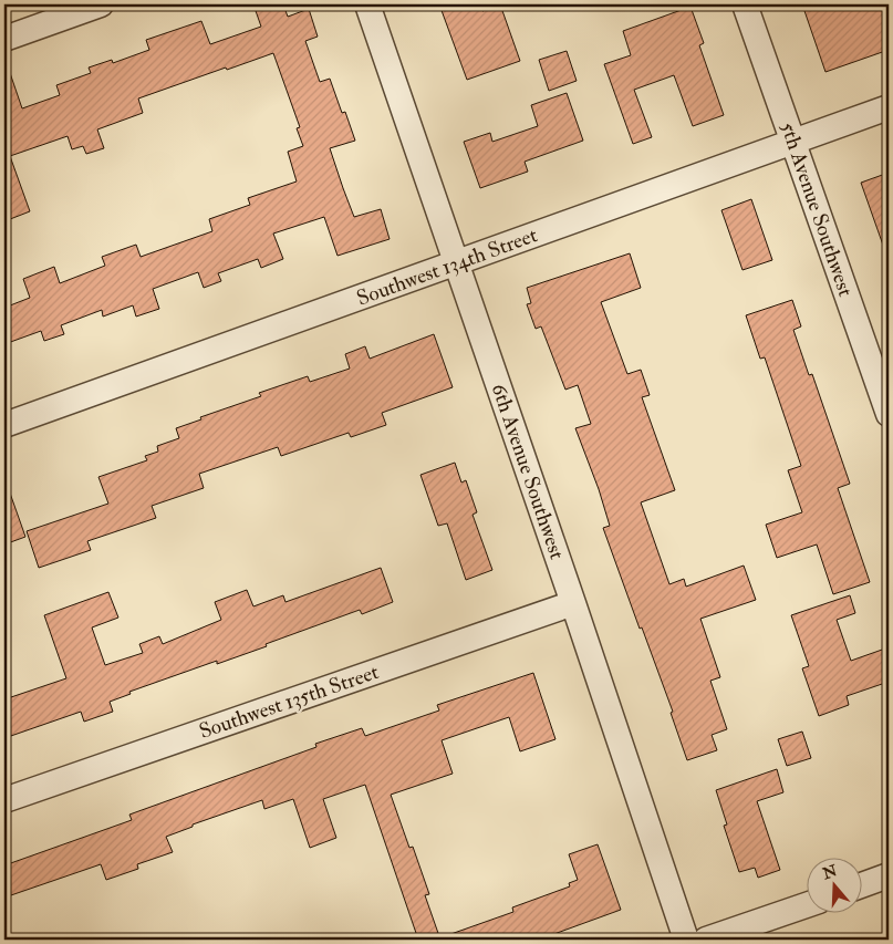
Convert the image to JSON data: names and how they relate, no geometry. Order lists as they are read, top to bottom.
{
  "streets": {
    "street": [
      "5th Avenue Southwest",
      "Southwest 134th Street",
      "6th Avenue Southwest",
      "Southwest 135th Street"
    ]
  },
  "crossings": [
    ["5th Avenue Southwest", "Southwest 134th Street"],
    ["Southwest 134th Street", "6th Avenue Southwest"],
    ["6th Avenue Southwest", "Southwest 135th Street"]
  ],
  "north": "top"
}
